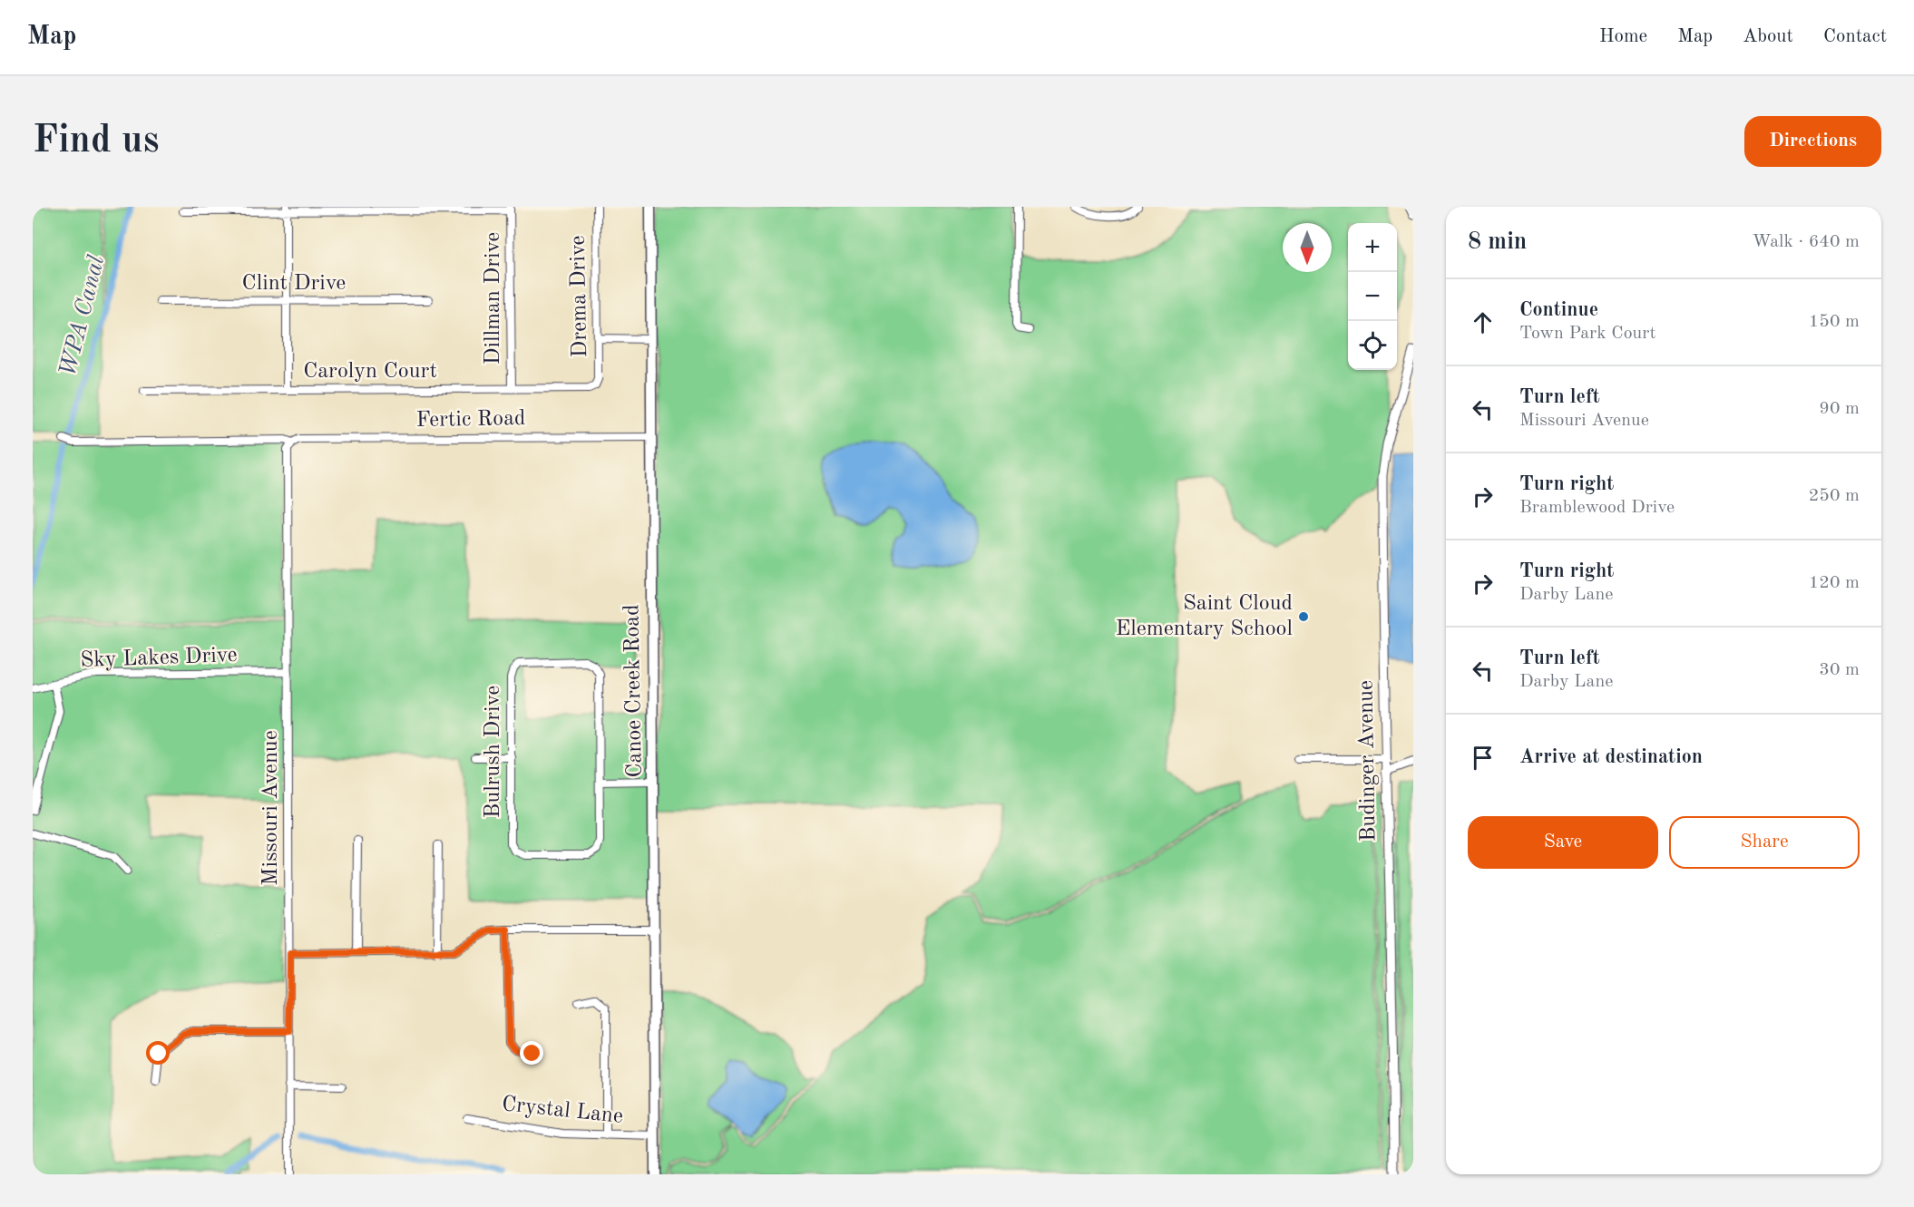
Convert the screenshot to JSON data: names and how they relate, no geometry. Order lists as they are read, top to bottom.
{
  "streets": {
    "main road": ["Canoe Creek Road"],
    "street": [
      "Clint Drive",
      "Drema Drive",
      "Dillman Drive",
      "Carolyn Court",
      "Fertic Road",
      "Sky Lakes Drive",
      "Bulrush Drive",
      "Budinger Avenue",
      "Missouri Avenue",
      "Crystal Lane"
    ]
  },
  "crossings": [
    ["Drema Drive", "Carolyn Court"],
    ["Dillman Drive", "Carolyn Court"],
    ["Fertic Road", "Canoe Creek Road"],
    ["Fertic Road", "Missouri Avenue"],
    ["Sky Lakes Drive", "Missouri Avenue"],
    ["Canoe Creek Road", "Crystal Lane"]
  ],
  "water": ["WPA Canal"],
  "places": ["Saint Cloud Elementary School"],
  "north": "bottom",
  "page": {
    "header": "Map",
    "nav": [
      "Home",
      "Map",
      "About",
      "Contact"
    ],
    "buttons": [
      "Directions",
      ["Save", "Share"]
    ],
    "title": "Find us",
    "heading": ["8 min", "Walk · 640 m"],
    "map_buttons": ["+", "−"],
    "list": [
      ["Continue", "Town Park Court", "150 m"],
      ["Turn left", "Missouri Avenue", "90 m"],
      ["Turn right", "Bramblewood Drive", "250 m"],
      ["Turn right", "Darby Lane", "120 m"],
      ["Turn left", "Darby Lane", "30 m"],
      "Arrive at destination"
    ]
  }
}
